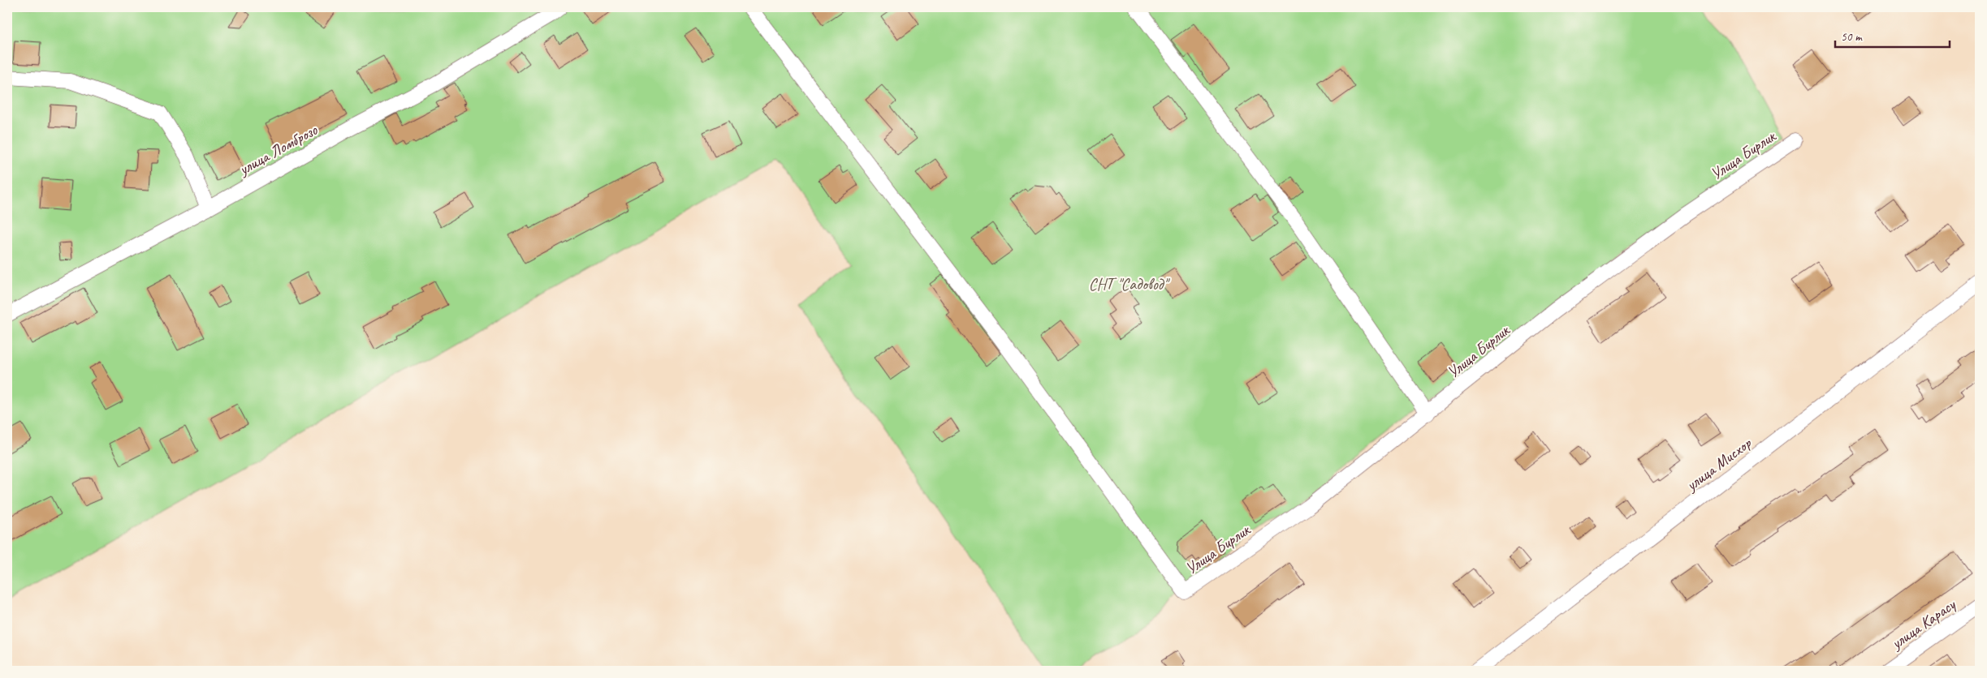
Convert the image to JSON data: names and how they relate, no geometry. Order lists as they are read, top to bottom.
{
  "streets": {
    "street": [
      "улица Ломброзо",
      "Улица Бирлик",
      "улица Мисхор",
      "улица Карасу"
    ]
  },
  "parks": ["СНТ \"Садовод\""],
  "scale_bar": "50 m"
}
